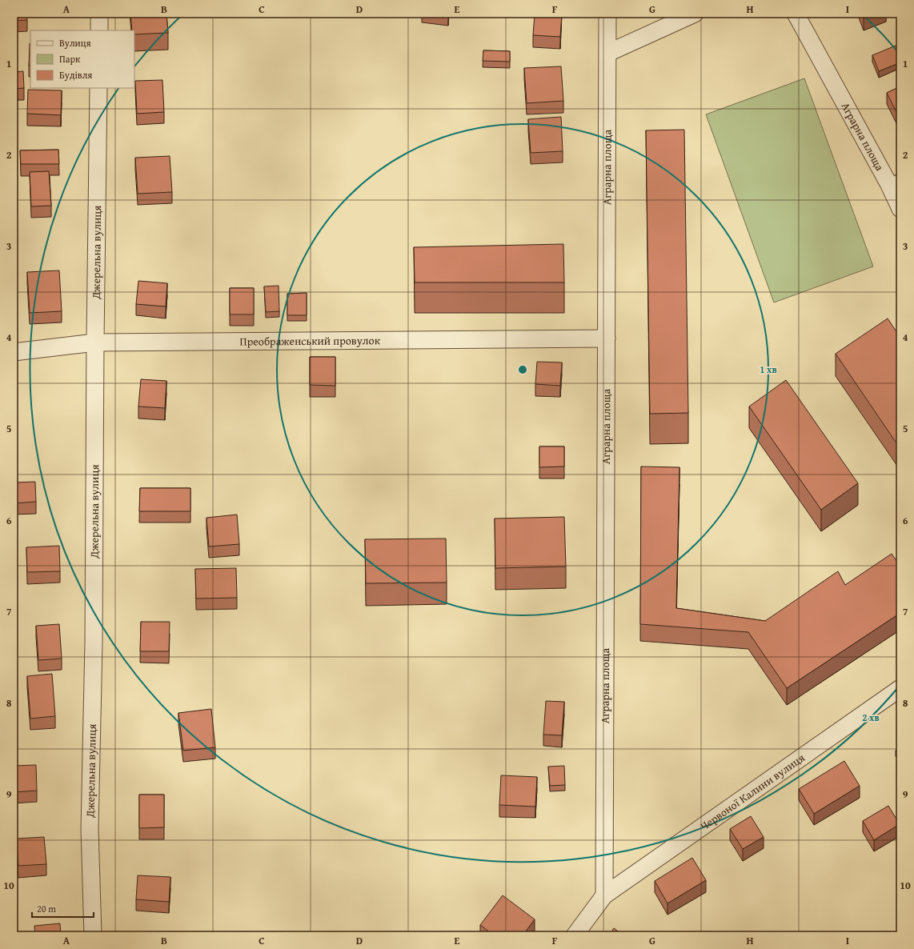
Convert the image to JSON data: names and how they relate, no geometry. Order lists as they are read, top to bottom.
{
  "streets": {
    "street": [
      "Аграрна площа",
      "Джерельна вулиця",
      "Преображенський провулок",
      "Червоної Калини вулиця"
    ]
  },
  "crossings": [
    ["Аграрна площа", "Преображенський провулок"],
    ["Аграрна площа", "Червоної Калини вулиця"],
    ["Джерельна вулиця", "Преображенський провулок"]
  ],
  "legend": ["Вулиця", "Парк", "Будівля"],
  "scale_bar": "20 m",
  "grid": {
    "columns": [
      "A",
      "B",
      "C",
      "D",
      "E",
      "F",
      "G",
      "H",
      "I"
    ],
    "rows": [
      "1",
      "2",
      "3",
      "4",
      "5",
      "6",
      "7",
      "8",
      "9",
      "10"
    ]
  },
  "rings": ["1 хв", "2 хв"]
}
